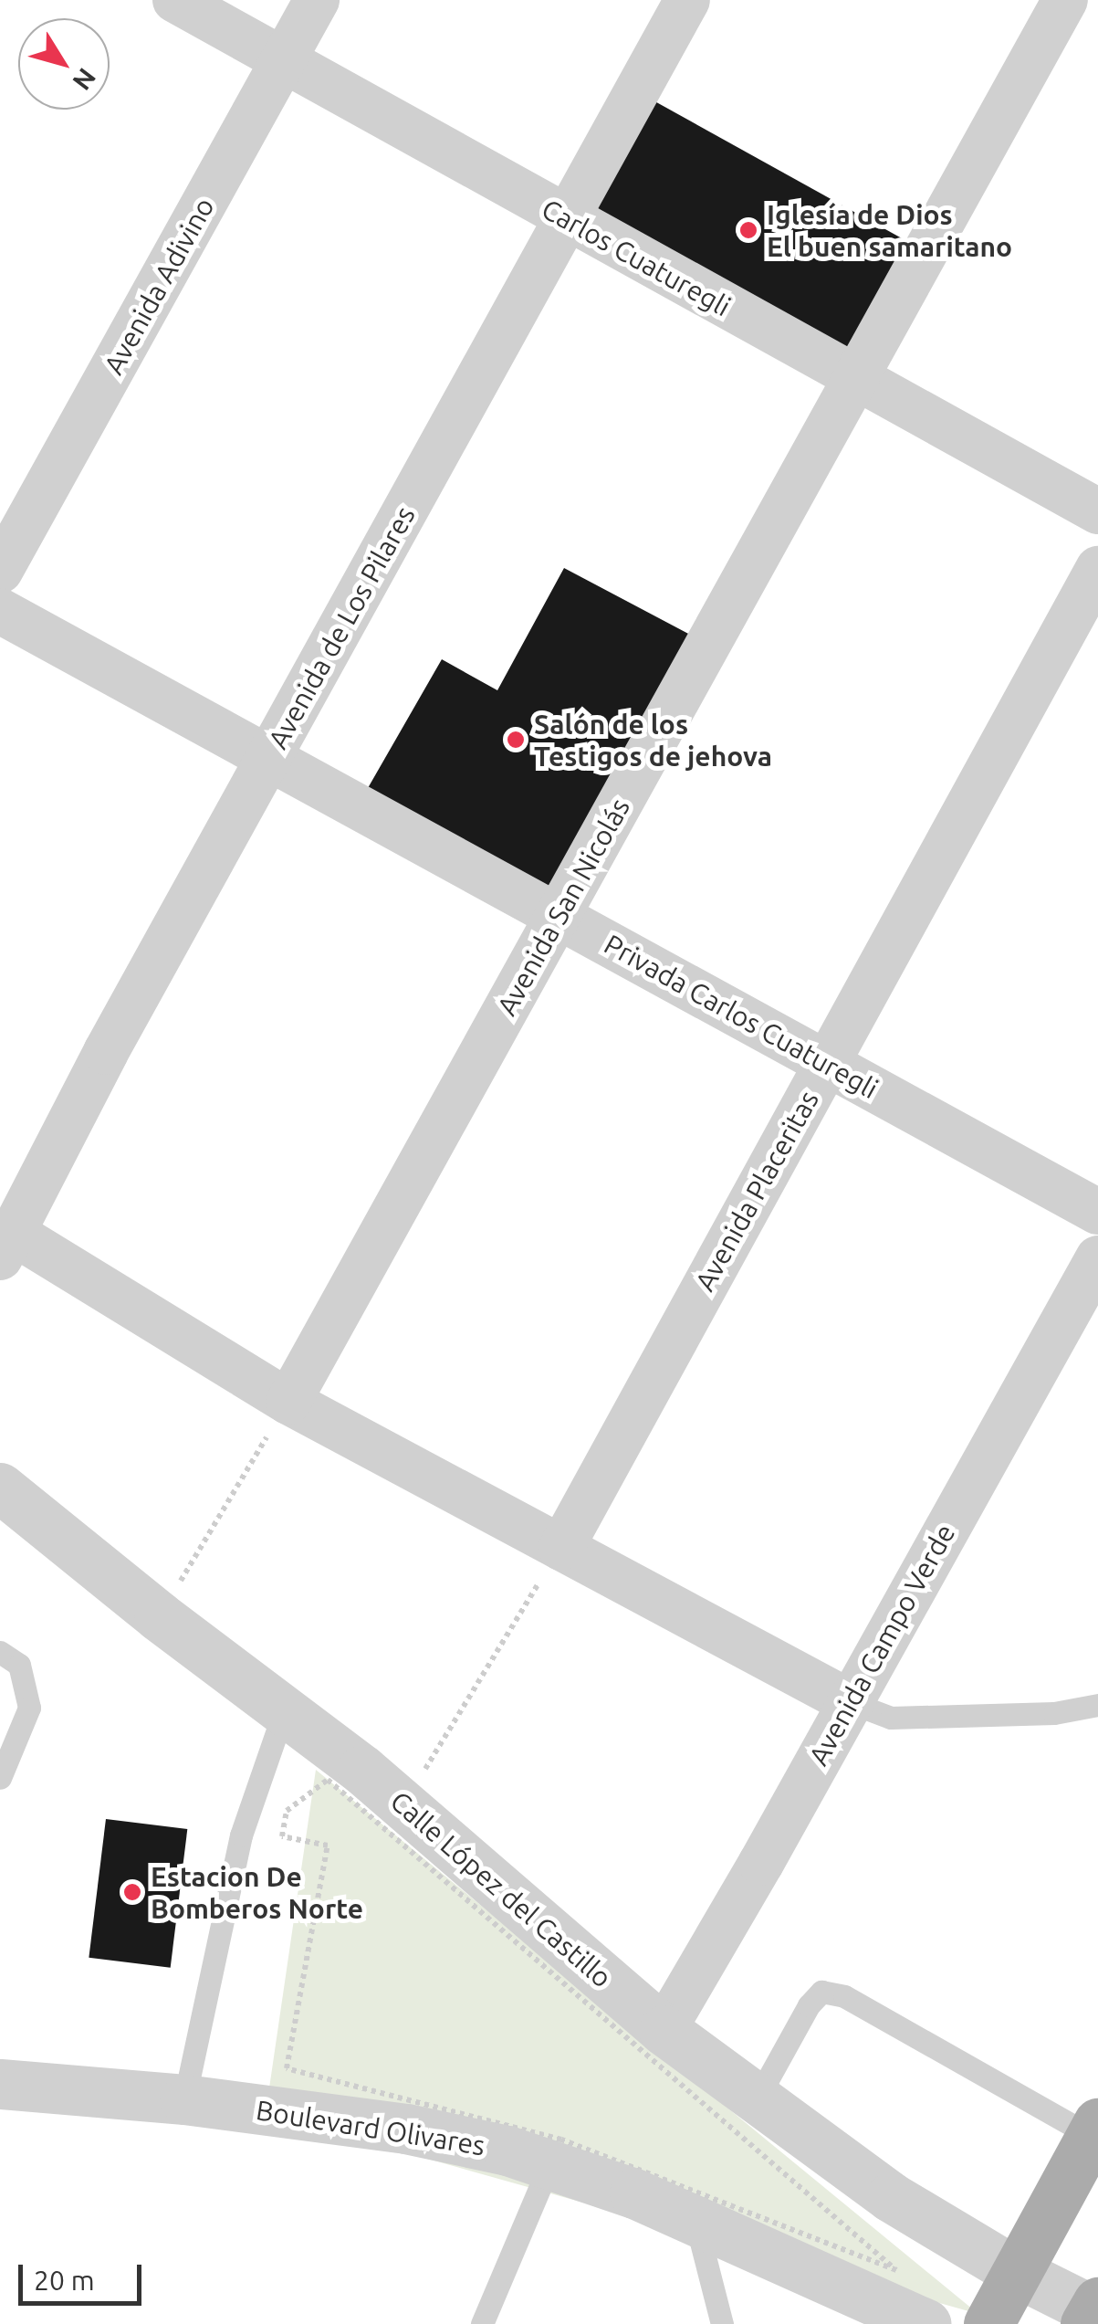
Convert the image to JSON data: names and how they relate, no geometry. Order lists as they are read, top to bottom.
{
  "streets": {
    "street": [
      "Carlos Cuaturegli",
      "Avenida Adivino",
      "Avenida de Los Pilares",
      "Avenida San Nicolás",
      "Privada Carlos Cuaturegli",
      "Avenida Placeritas",
      "Avenida Campo Verde",
      "Calle López del Castillo",
      "Boulevard Olivares"
    ]
  },
  "crossings": [
    ["Carlos Cuaturegli", "Avenida Adivino"],
    ["Carlos Cuaturegli", "Avenida de Los Pilares"],
    ["Carlos Cuaturegli", "Avenida San Nicolás"],
    ["Avenida de Los Pilares", "Privada Carlos Cuaturegli"],
    ["Avenida San Nicolás", "Privada Carlos Cuaturegli"],
    ["Privada Carlos Cuaturegli", "Avenida Placeritas"],
    ["Avenida Campo Verde", "Calle López del Castillo"]
  ],
  "places": ["Iglesía de Dios El buen samaritano", "Salón de los Testigos de jehova", "Estacion De Bomberos Norte"],
  "scale_bar": "20 m",
  "north": "bottom right"
}
